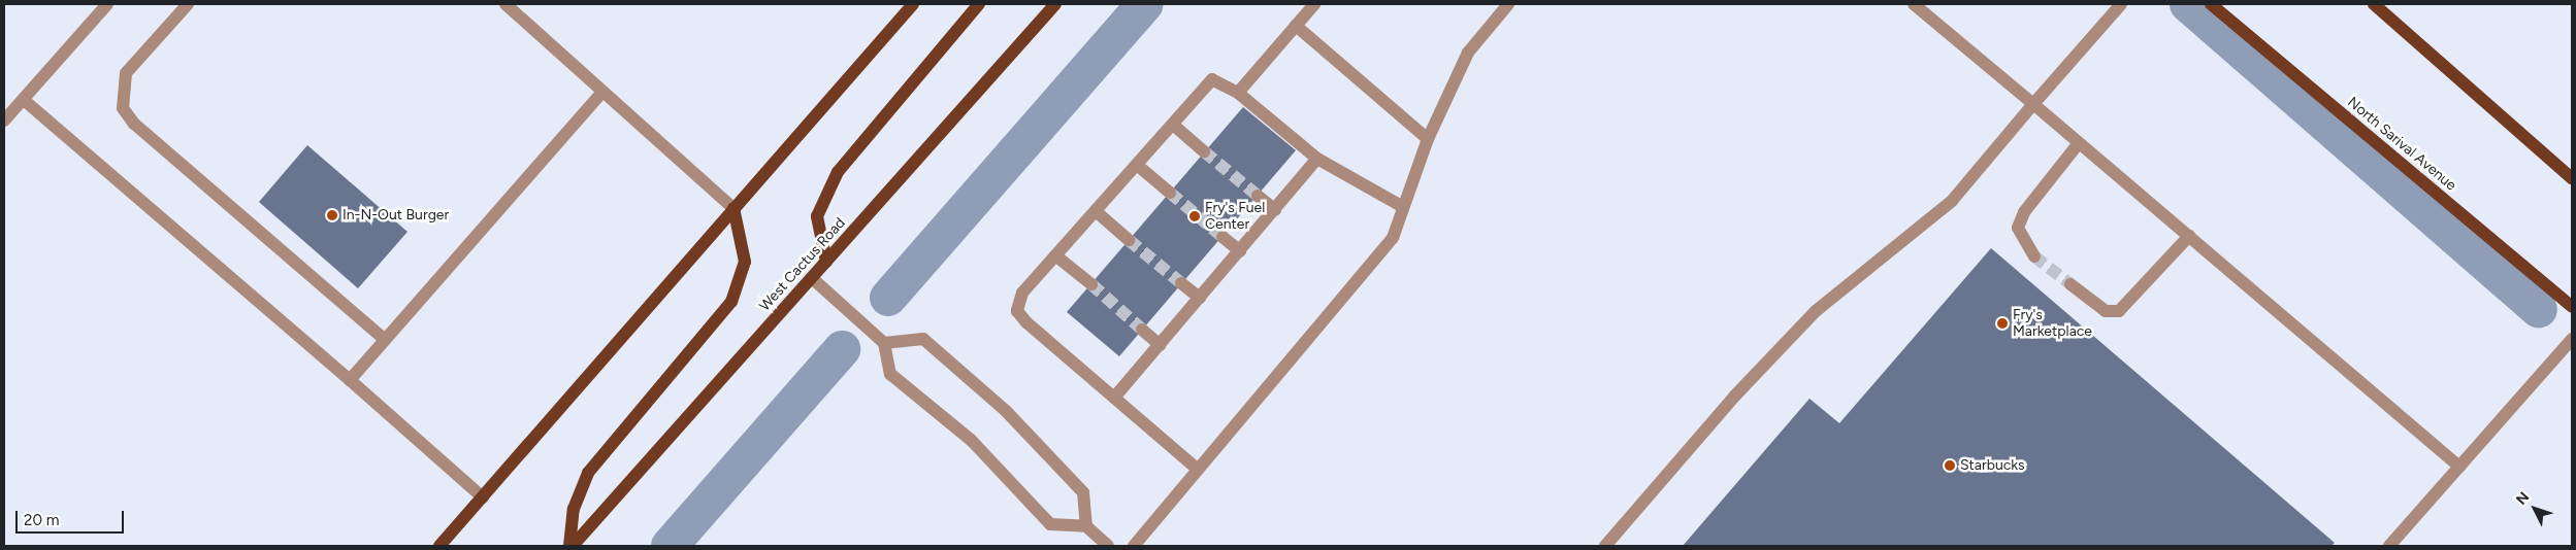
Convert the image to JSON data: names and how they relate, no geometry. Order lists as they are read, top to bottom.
{
  "streets": {
    "main road": ["North Sarival Avenue", "West Cactus Road"]
  },
  "places": [
    "In-N-Out Burger",
    "Fry's Fuel Center",
    "Fry's Marketplace",
    "Starbucks"
  ],
  "scale_bar": "20 m",
  "north": "top left"
}
